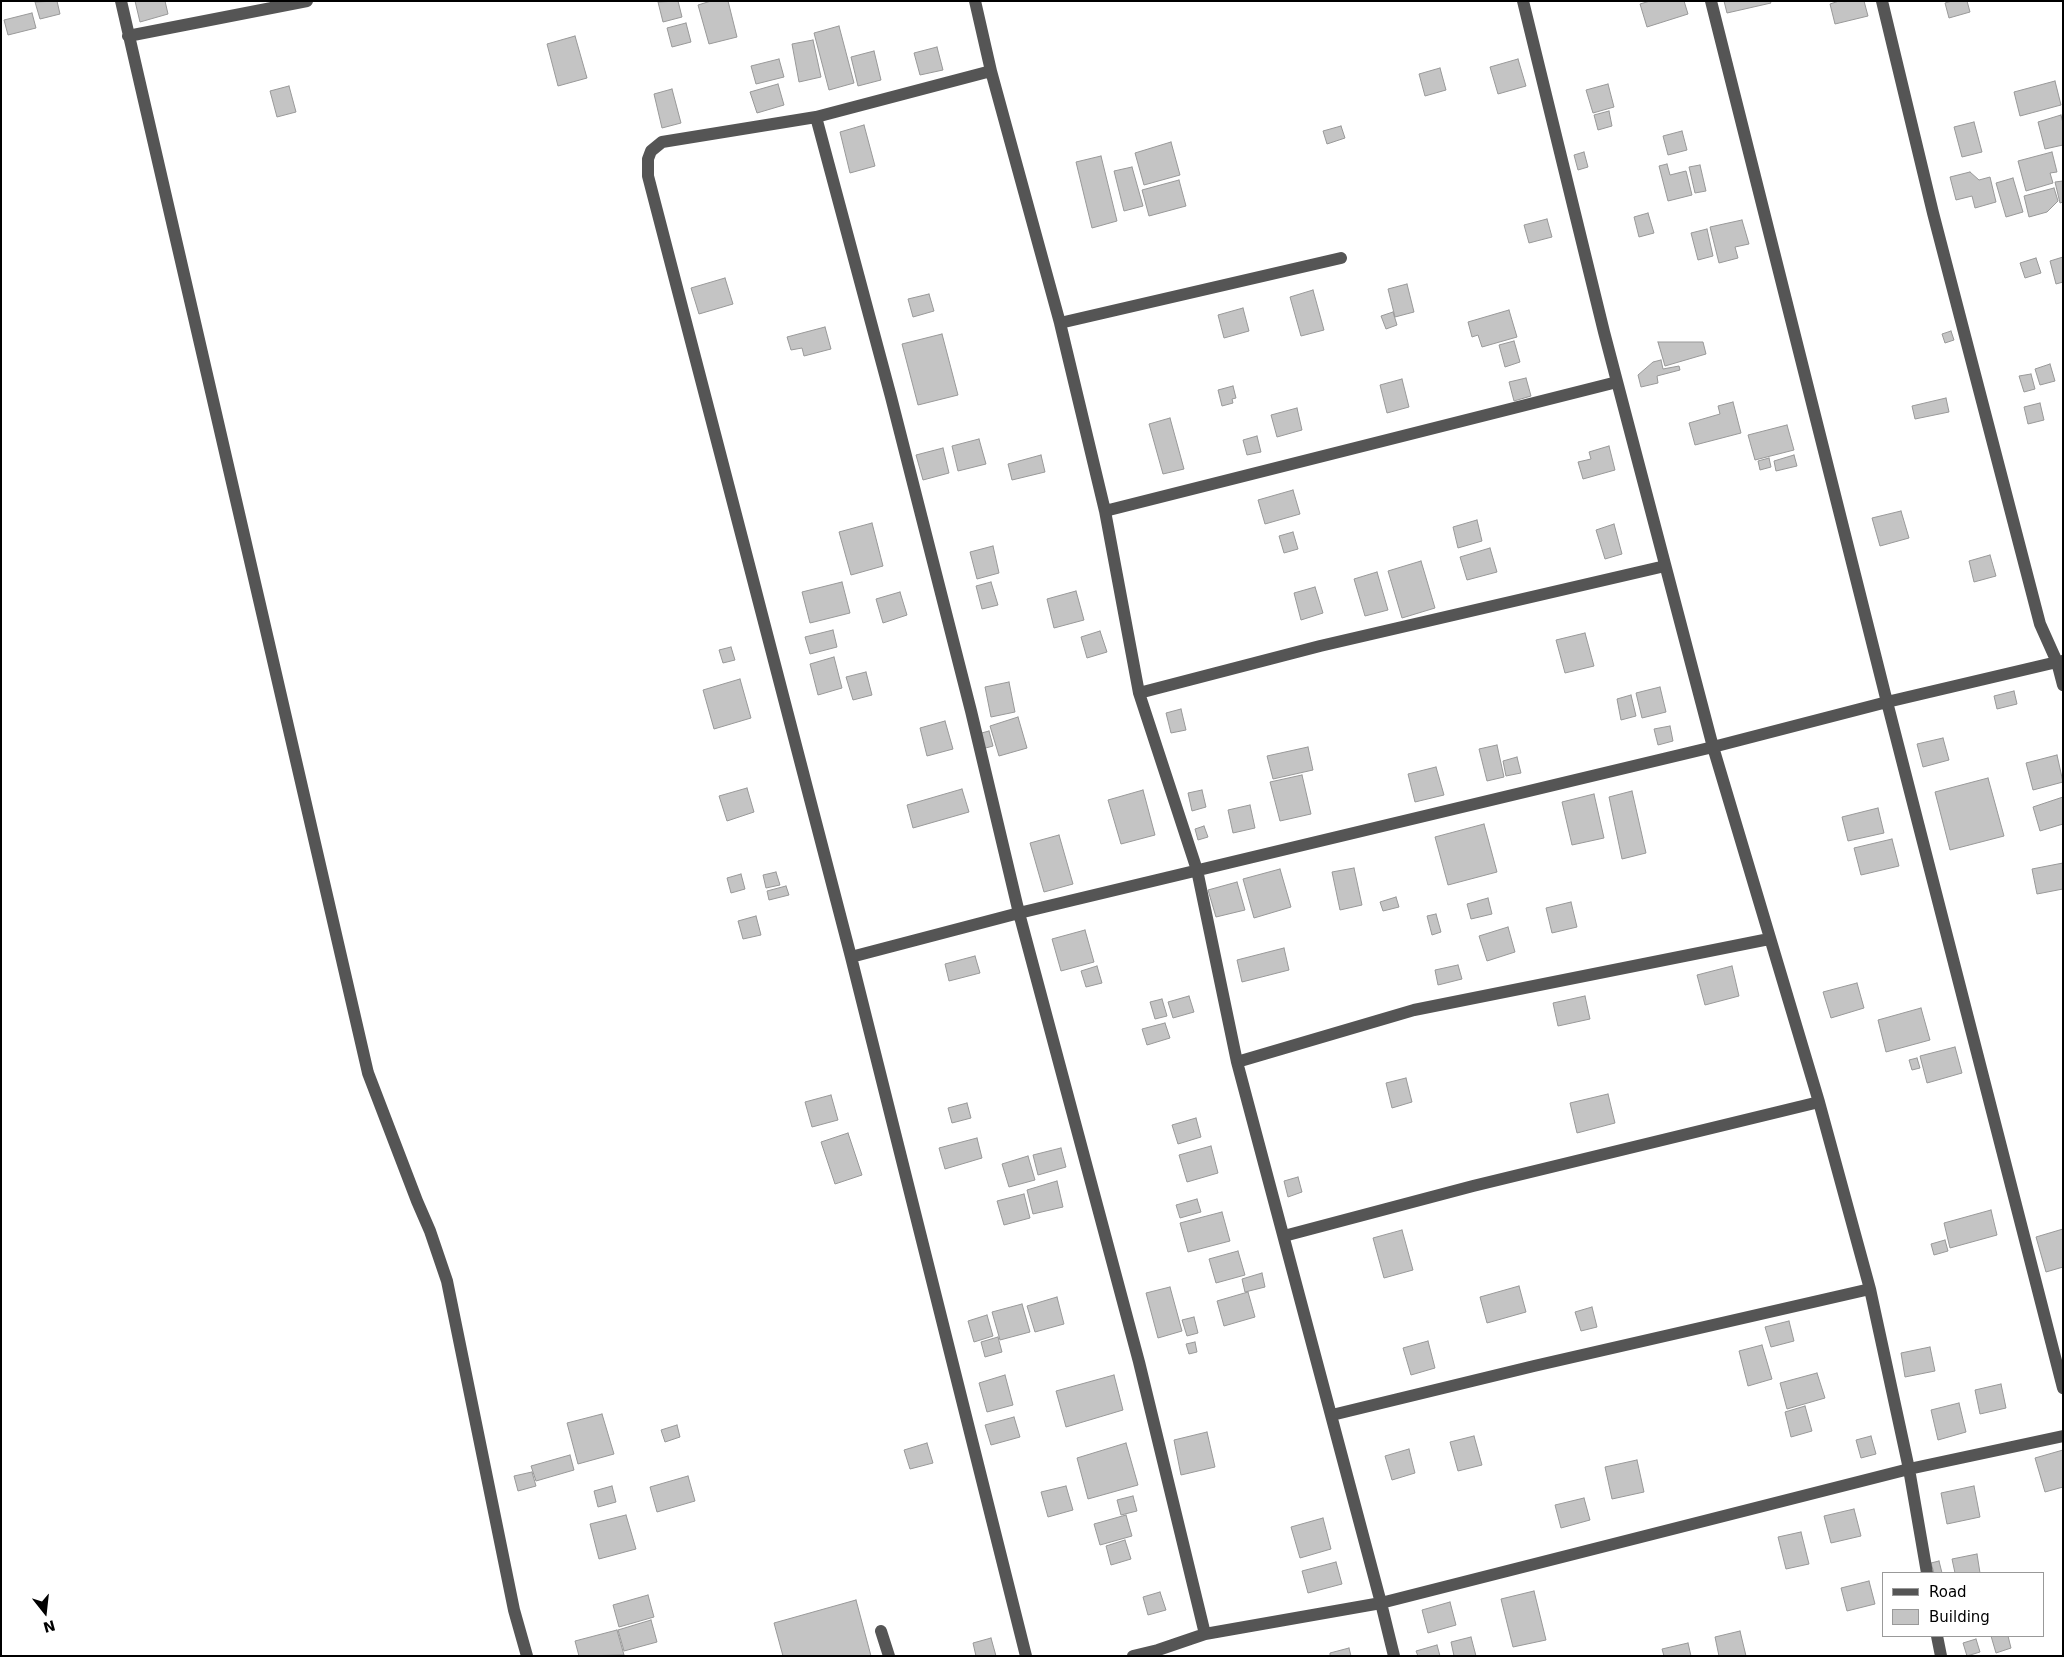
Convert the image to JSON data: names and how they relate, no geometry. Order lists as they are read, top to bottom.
{
  "legend": ["Road", "Building"],
  "north": "bottom"
}
